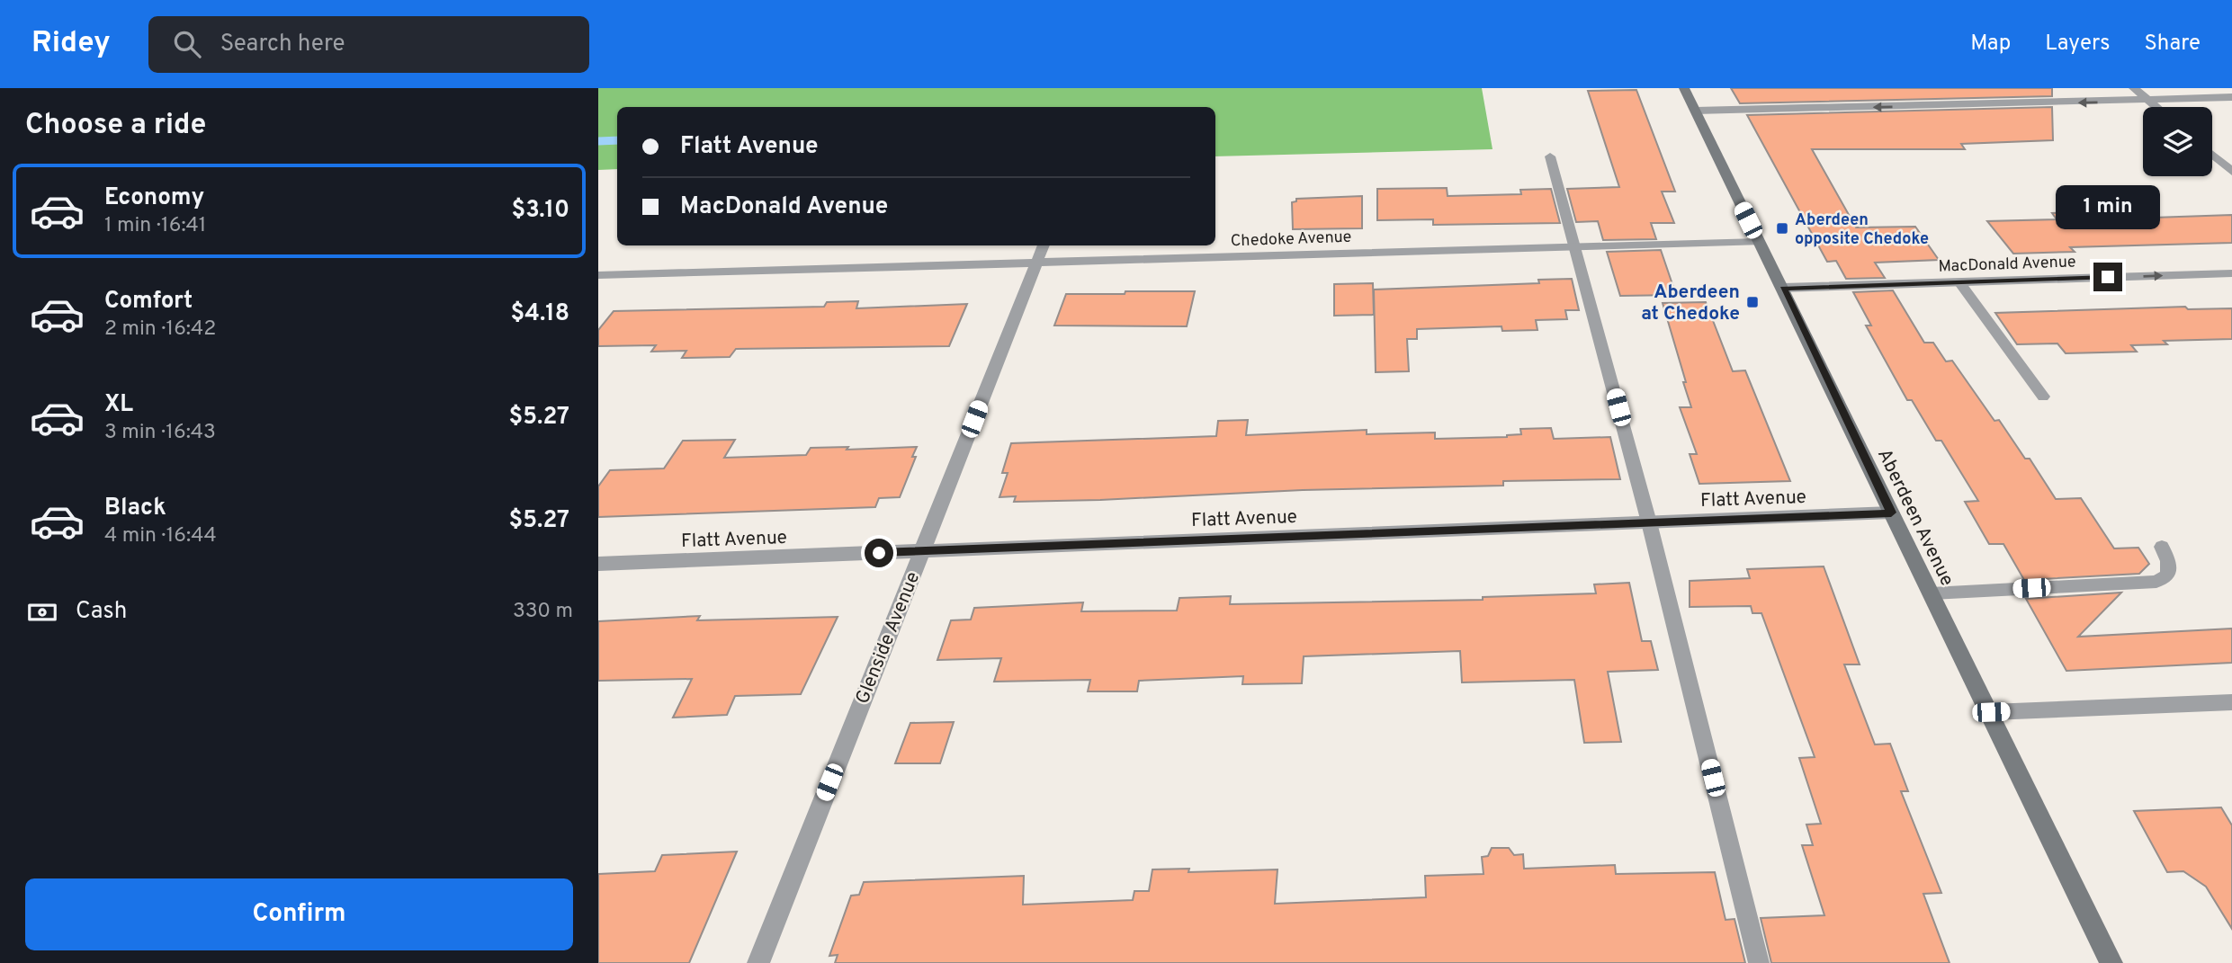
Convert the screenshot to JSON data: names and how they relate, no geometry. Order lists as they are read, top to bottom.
{
  "streets": {
    "main road": ["Aberdeen Avenue"],
    "street": [
      "Chedoke Avenue",
      "MacDonald Avenue",
      "Flatt Avenue",
      "Glenside Avenue"
    ]
  },
  "crossings": [
    ["Chedoke Avenue", "Aberdeen Avenue"],
    ["Chedoke Avenue", "Glenside Avenue"],
    ["MacDonald Avenue", "Aberdeen Avenue"],
    ["Flatt Avenue", "Aberdeen Avenue"],
    ["Flatt Avenue", "Glenside Avenue"]
  ],
  "one_way": ["MacDonald Avenue"],
  "places": {
    "transit": ["Aberdeen opposite Chedoke", "Aberdeen at Chedoke"]
  },
  "page": {
    "header": "Ridey",
    "search": "Search here",
    "nav": ["Map", "Layers", "Share"],
    "heading": "Choose a ride",
    "banner": ["Flatt Avenue", "MacDonald Avenue"],
    "list": [
      {
        "name": "Economy",
        "note": "1 min · 16:41",
        "value": "$3.10"
      },
      {
        "name": "Comfort",
        "note": "2 min · 16:42",
        "value": "$4.18"
      },
      {
        "name": "XL",
        "note": "3 min · 16:43",
        "value": "$5.27"
      },
      {
        "name": "Black",
        "note": "4 min · 16:44",
        "value": "$5.27"
      }
    ],
    "bubble": "1 min",
    "pay": ["Cash", "330 m"],
    "buttons": "Confirm"
  }
}
